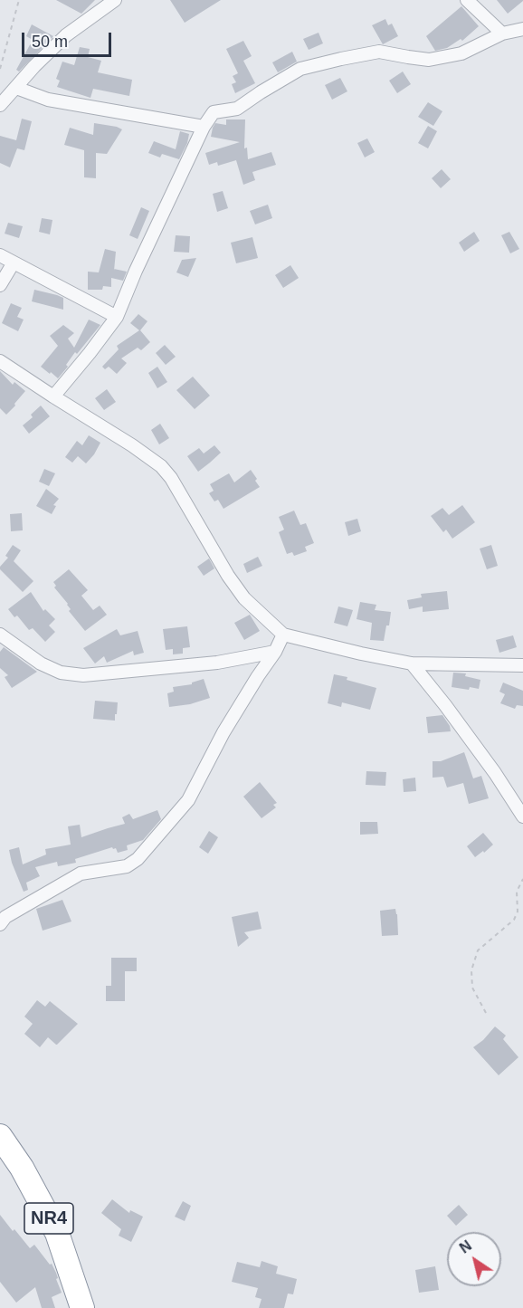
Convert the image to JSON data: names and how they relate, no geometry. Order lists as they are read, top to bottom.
{
  "streets": {
    "highway": ["NR4"]
  },
  "scale_bar": "50 m",
  "north": "top left"
}
